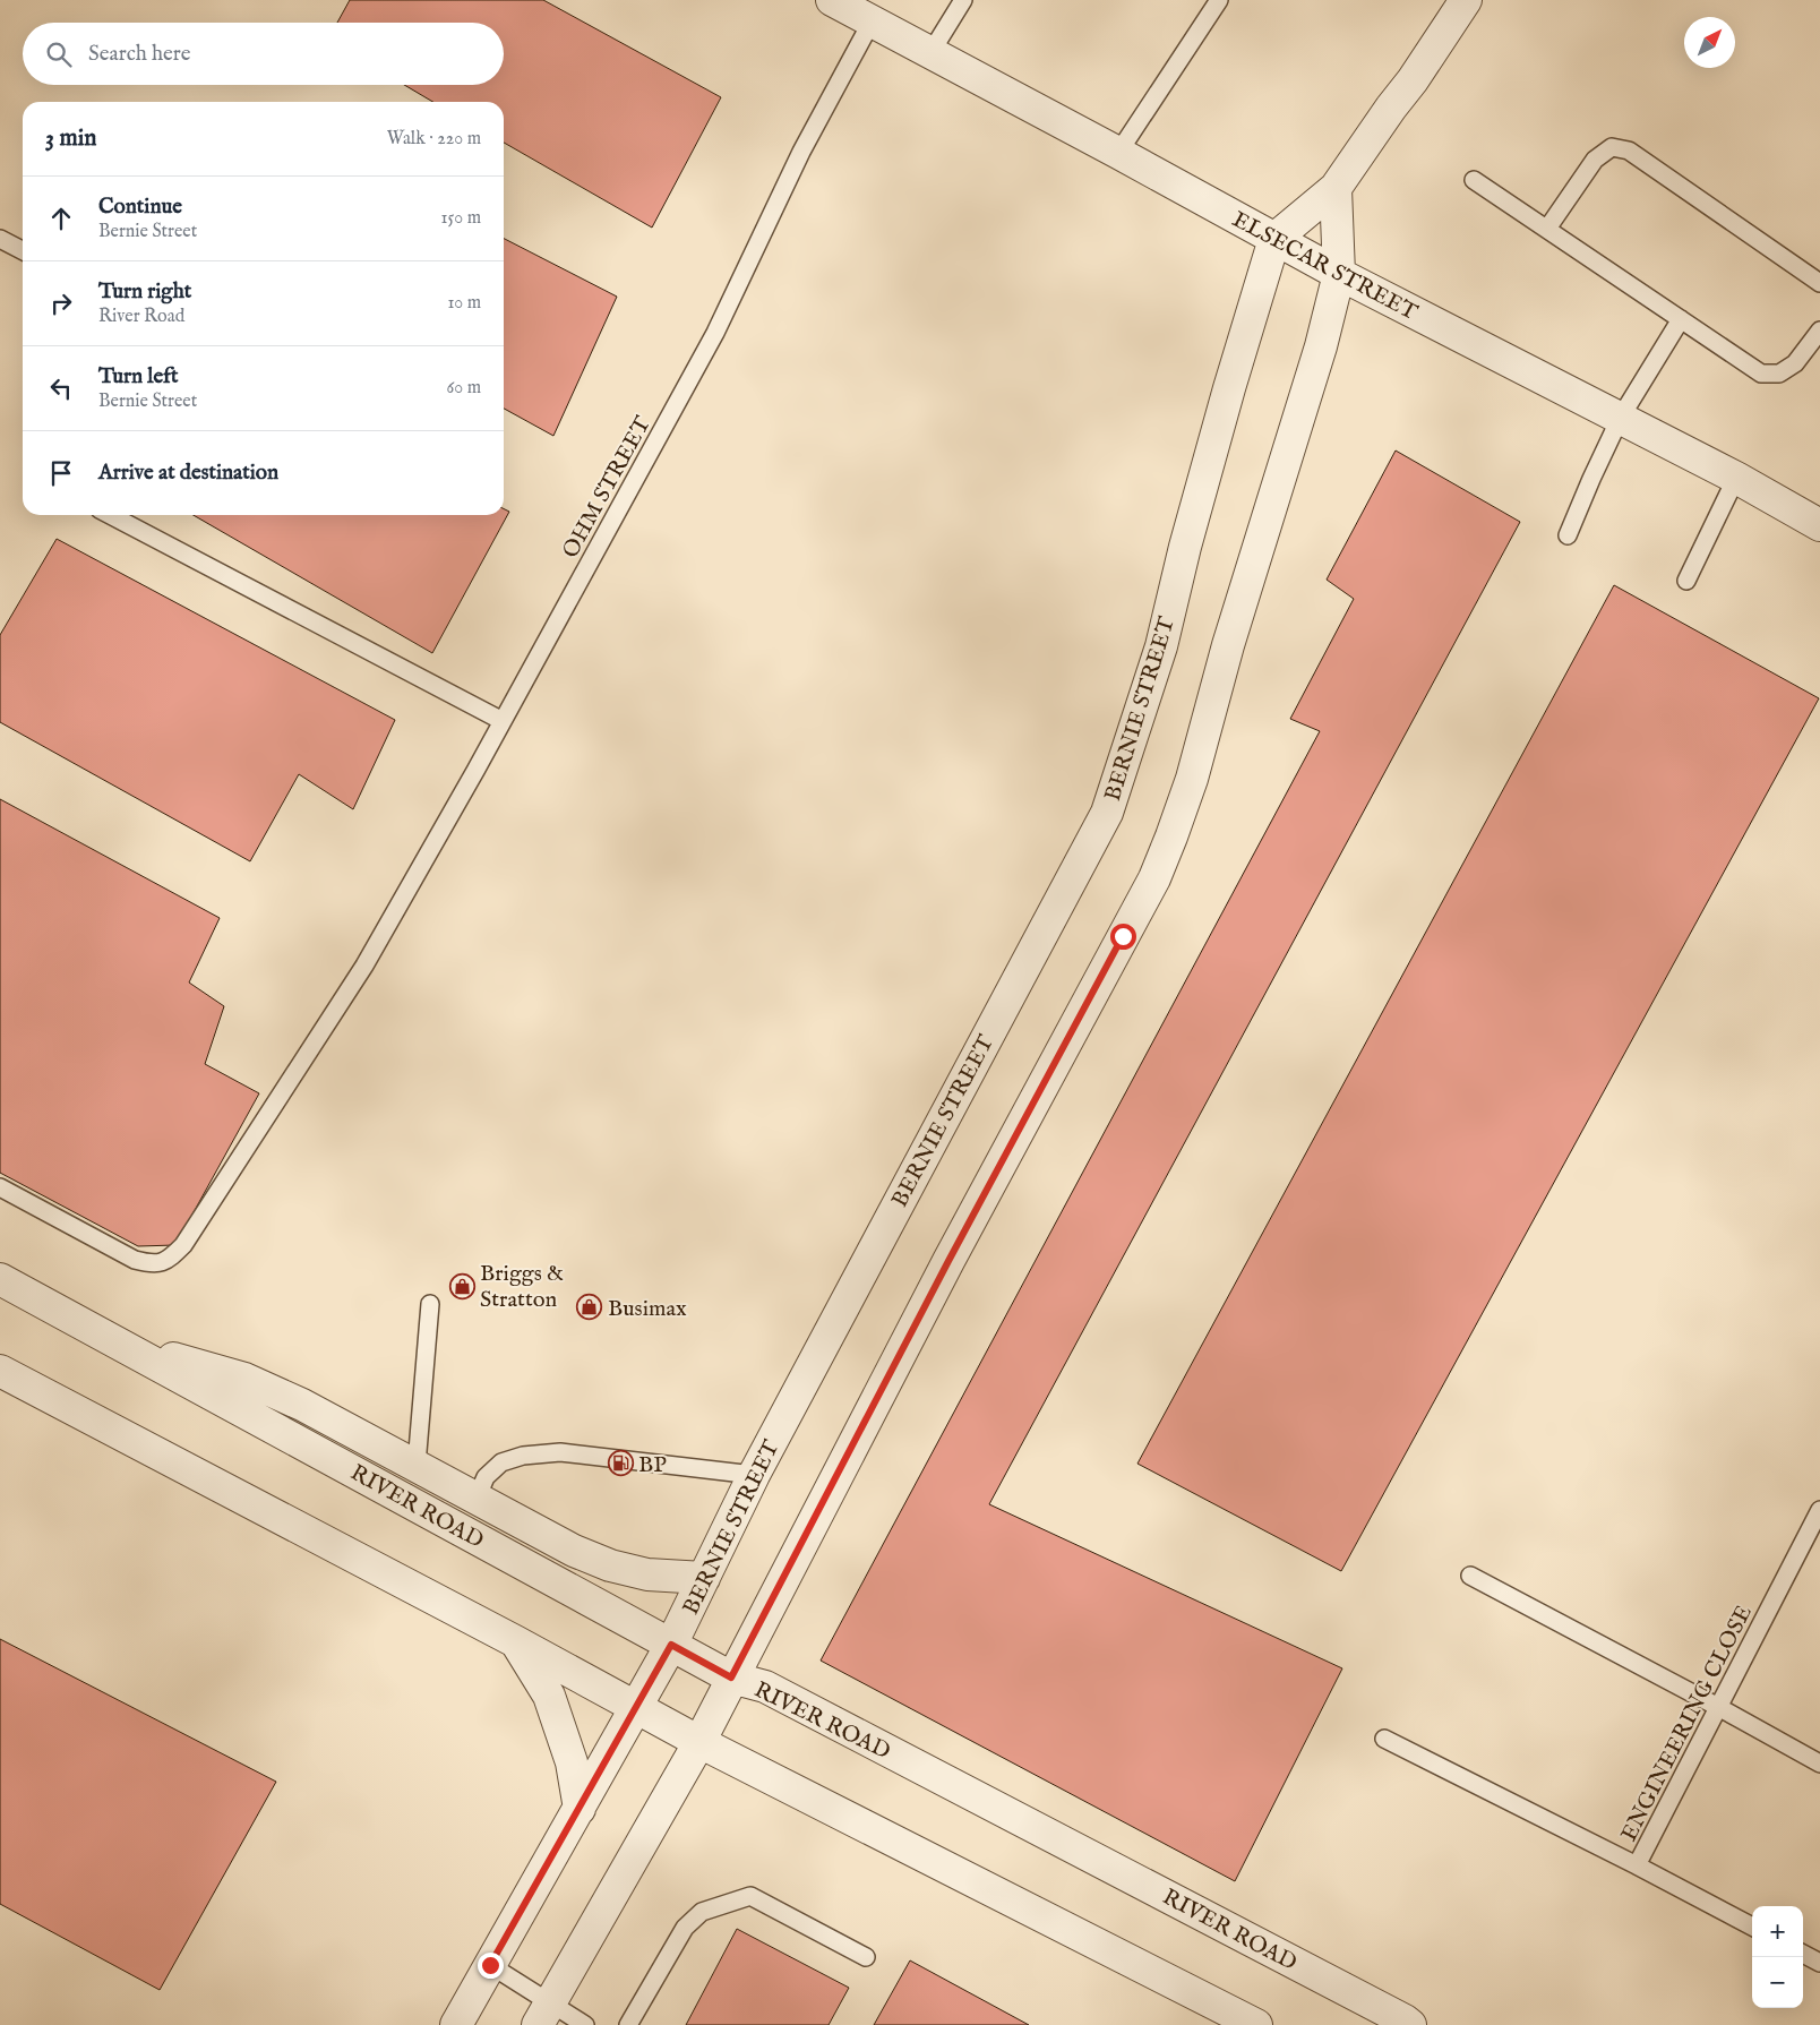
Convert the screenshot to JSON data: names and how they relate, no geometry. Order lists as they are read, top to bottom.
{
  "streets": {
    "street": ["ELSECAR STREET", "BERNIE STREET", "RIVER ROAD"],
    "lane": ["OHM STREET", "ENGINEERING CLOSE"]
  },
  "crossings": [
    ["ELSECAR STREET", "OHM STREET"],
    ["ELSECAR STREET", "BERNIE STREET"],
    ["BERNIE STREET", "RIVER ROAD"]
  ],
  "places": {
    "shop": ["Briggs & Stratton", "Busimax"],
    "fuel station": ["BP"]
  },
  "north": "top right",
  "page": {
    "search": "Search here",
    "heading": ["3 min", "Walk · 220 m"],
    "list": [
      ["Continue", "Bernie Street", "150 m"],
      ["Turn right", "River Road", "10 m"],
      ["Turn left", "Bernie Street", "60 m"],
      "Arrive at destination"
    ],
    "map_buttons": ["+", "−"]
  }
}
